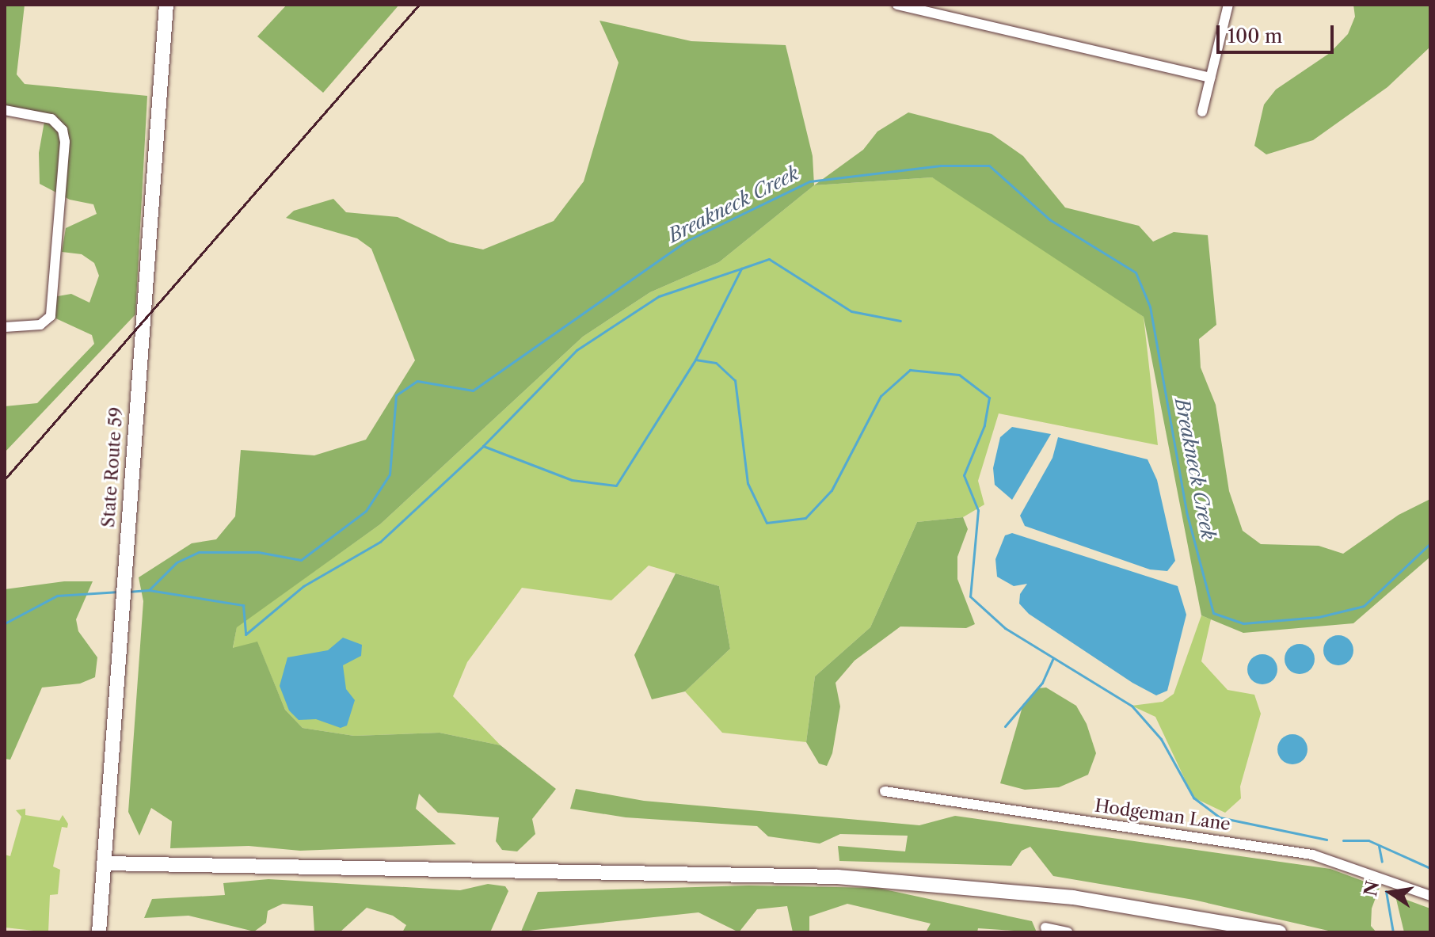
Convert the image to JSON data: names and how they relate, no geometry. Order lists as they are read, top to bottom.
{
  "streets": {
    "main road": ["State Route 59"],
    "street": ["Hodgeman Lane"]
  },
  "water": ["Breakneck Creek"],
  "scale_bar": "100 m",
  "north": "left"
}
